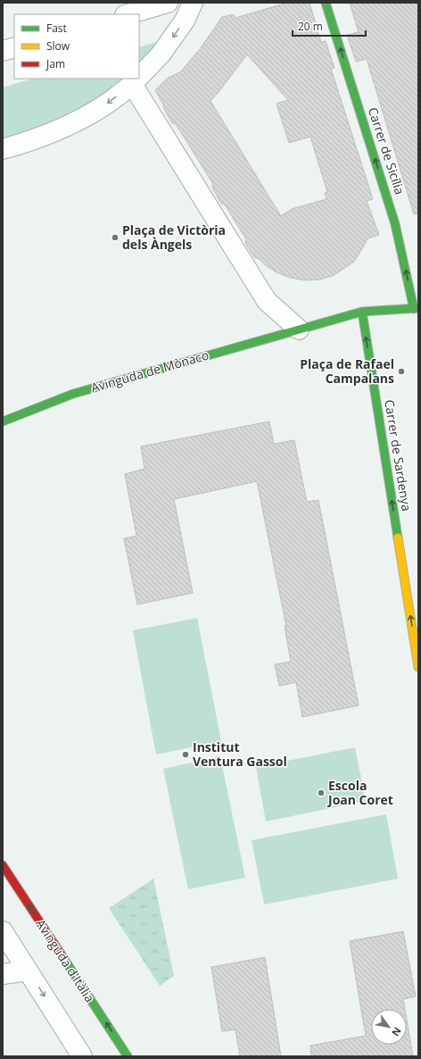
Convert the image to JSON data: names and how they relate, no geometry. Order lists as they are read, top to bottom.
{
  "streets": {
    "street": [
      "Carrer de Sicília",
      "Avinguda de Mònaco",
      "Carrer de Sardenya",
      "Avinguda d'Itàlia"
    ]
  },
  "crossings": [
    ["Carrer de Sicília", "Avinguda de Mònaco"],
    ["Avinguda de Mònaco", "Carrer de Sardenya"]
  ],
  "one_way": ["Carrer de Sicília", "Carrer de Sardenya"],
  "places": [
    "Plaça de Victòria dels Àngels",
    "Plaça de Rafael Campalans",
    "Institut Ventura Gassol",
    "Escola Joan Coret"
  ],
  "legend": ["Fast", "Slow", "Jam"],
  "scale_bar": "20 m",
  "north": "bottom right"
}
